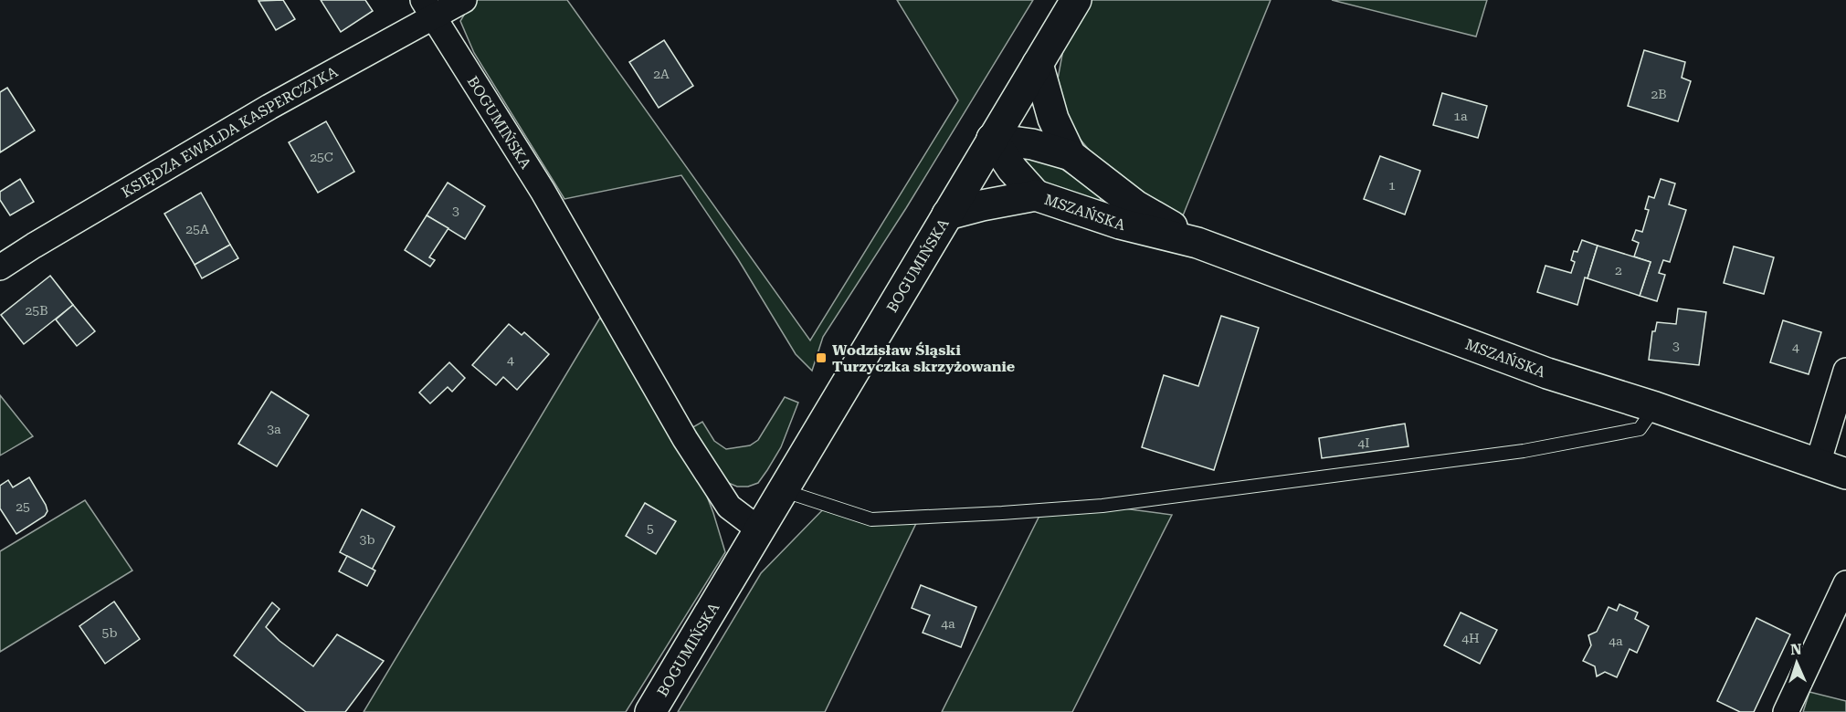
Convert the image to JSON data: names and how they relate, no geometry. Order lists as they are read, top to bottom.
{
  "streets": {
    "street": ["BOGUMIŃSKA", "KSIĘDZA EWALDA KASPERCZYKA", "MSZAŃSKA"]
  },
  "crossings": [
    ["BOGUMIŃSKA", "KSIĘDZA EWALDA KASPERCZYKA"]
  ],
  "places": {
    "transit": ["Wodzisław Śląski Turzyczka skrzyżowanie"]
  },
  "house_numbers": [
    "2A",
    "2B",
    "1a",
    "25C",
    "1",
    "3",
    "25A",
    "2",
    "25B",
    "3",
    "4",
    "4",
    "3a",
    "4I",
    "25",
    "5",
    "3b",
    "4a",
    "5b",
    "4H",
    "4a"
  ],
  "north": "top"
}
